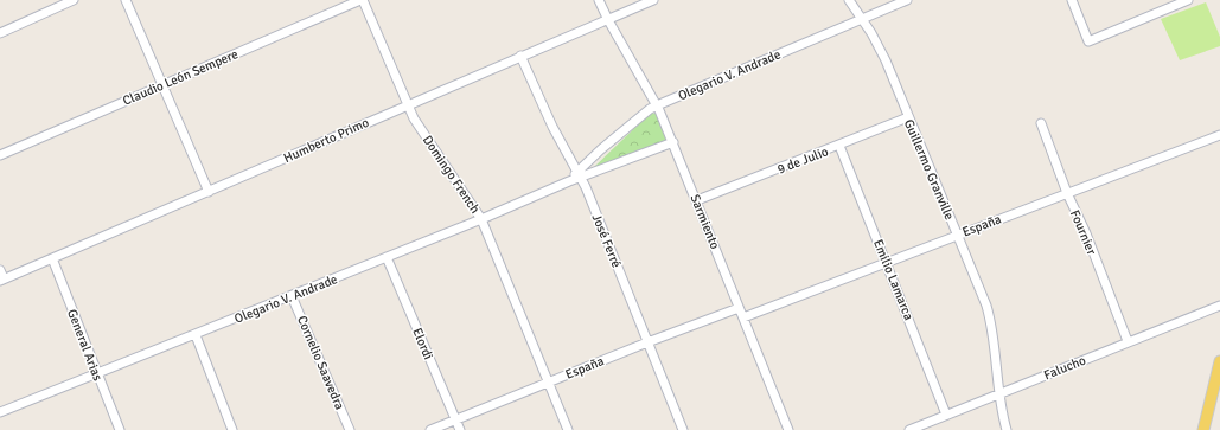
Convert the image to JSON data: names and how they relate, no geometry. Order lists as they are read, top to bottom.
{
  "streets": {
    "street": [
      "Olegario V. Andrade",
      "Claudio León Sempere",
      "Humberto Primo",
      "9 de Julio",
      "Guillermo Granville",
      "Domingo French",
      "Sarmiento",
      "España",
      "Fournier",
      "José Ferré",
      "Emilio Lamarca",
      "Elordi",
      "General Arias",
      "Cornelio Saavedra",
      "Falucho"
    ]
  },
  "crossings": [
    ["Olegario V. Andrade", "Guillermo Granville"],
    ["Olegario V. Andrade", "Domingo French"],
    ["Olegario V. Andrade", "Sarmiento"],
    ["Olegario V. Andrade", "José Ferré"],
    ["Olegario V. Andrade", "Elordi"],
    ["Olegario V. Andrade", "General Arias"],
    ["Olegario V. Andrade", "Cornelio Saavedra"],
    ["Claudio León Sempere", "Domingo French"],
    ["Humberto Primo", "Domingo French"],
    ["Humberto Primo", "Sarmiento"],
    ["Humberto Primo", "José Ferré"],
    ["Humberto Primo", "General Arias"],
    ["9 de Julio", "Guillermo Granville"],
    ["9 de Julio", "Sarmiento"],
    ["9 de Julio", "Emilio Lamarca"],
    ["Guillermo Granville", "España"],
    ["Guillermo Granville", "Falucho"],
    ["Domingo French", "España"],
    ["Sarmiento", "España"],
    ["España", "Fournier"],
    ["España", "José Ferré"],
    ["España", "Emilio Lamarca"],
    ["España", "Elordi"],
    ["Fournier", "Falucho"],
    ["Emilio Lamarca", "Falucho"]
  ]
}
